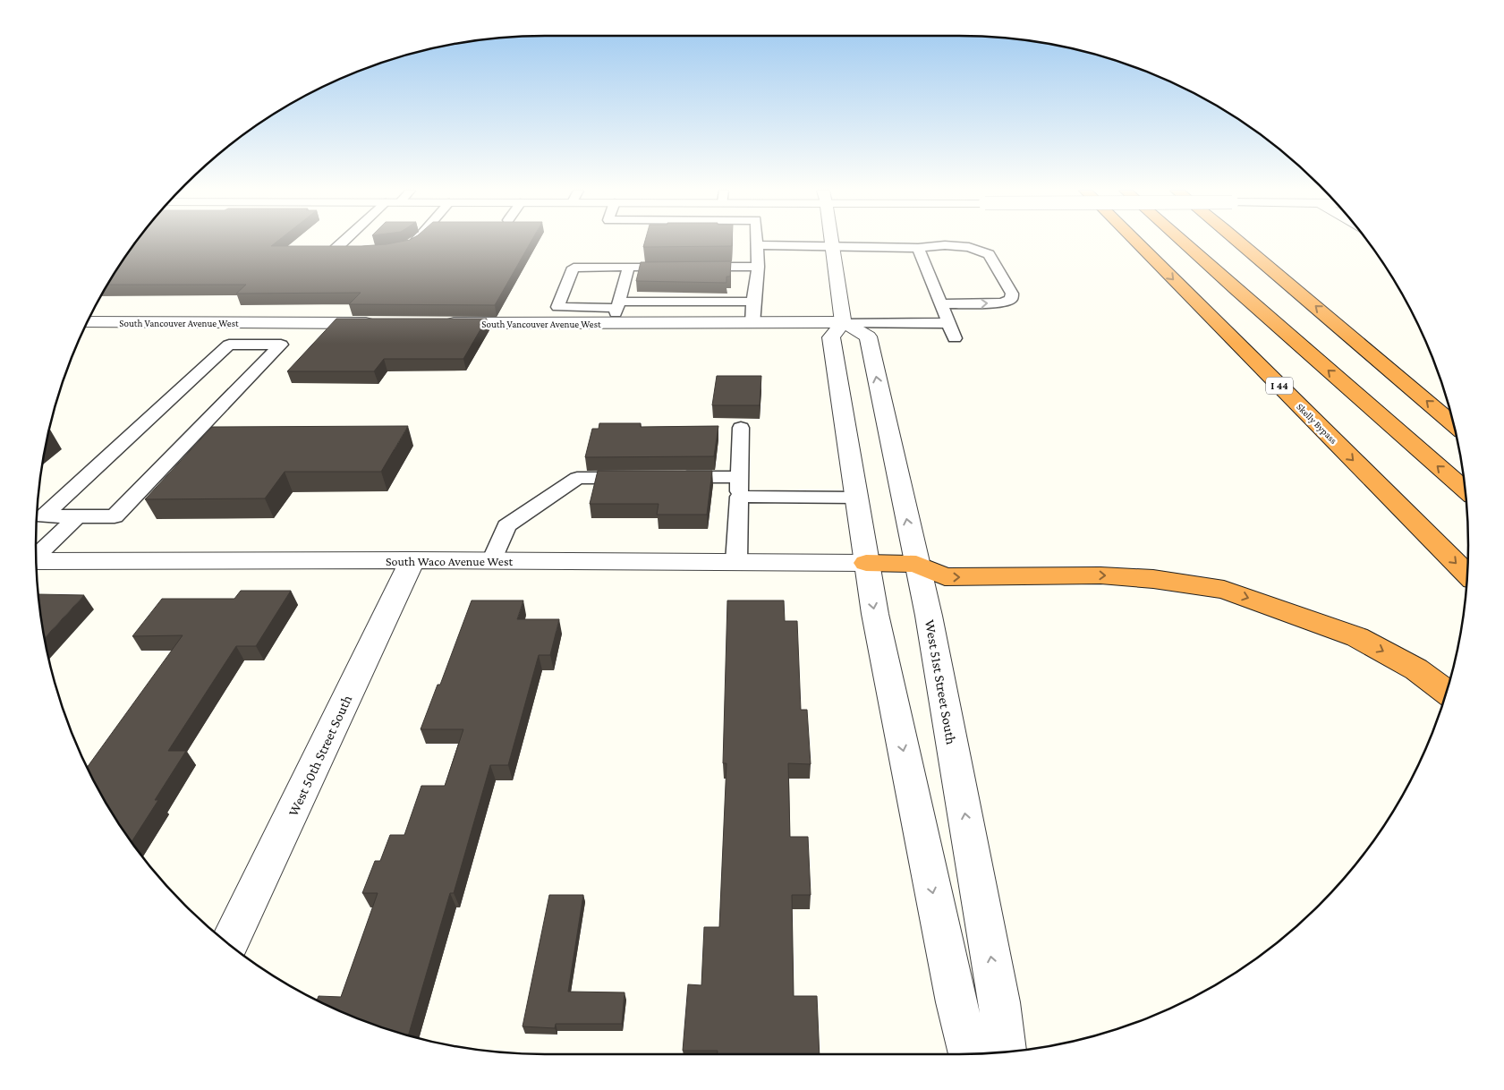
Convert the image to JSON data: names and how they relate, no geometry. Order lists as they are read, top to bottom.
{
  "streets": {
    "highway": ["I 44", "Skelly Bypass"],
    "street": [
      "South Vancouver Avenue West",
      "South Waco Avenue West",
      "West 51st Street South",
      "West 50th Street South"
    ]
  },
  "crossings": [
    ["South Vancouver Avenue West", "West 51st Street South"],
    ["South Waco Avenue West", "West 50th Street South"]
  ]
}
